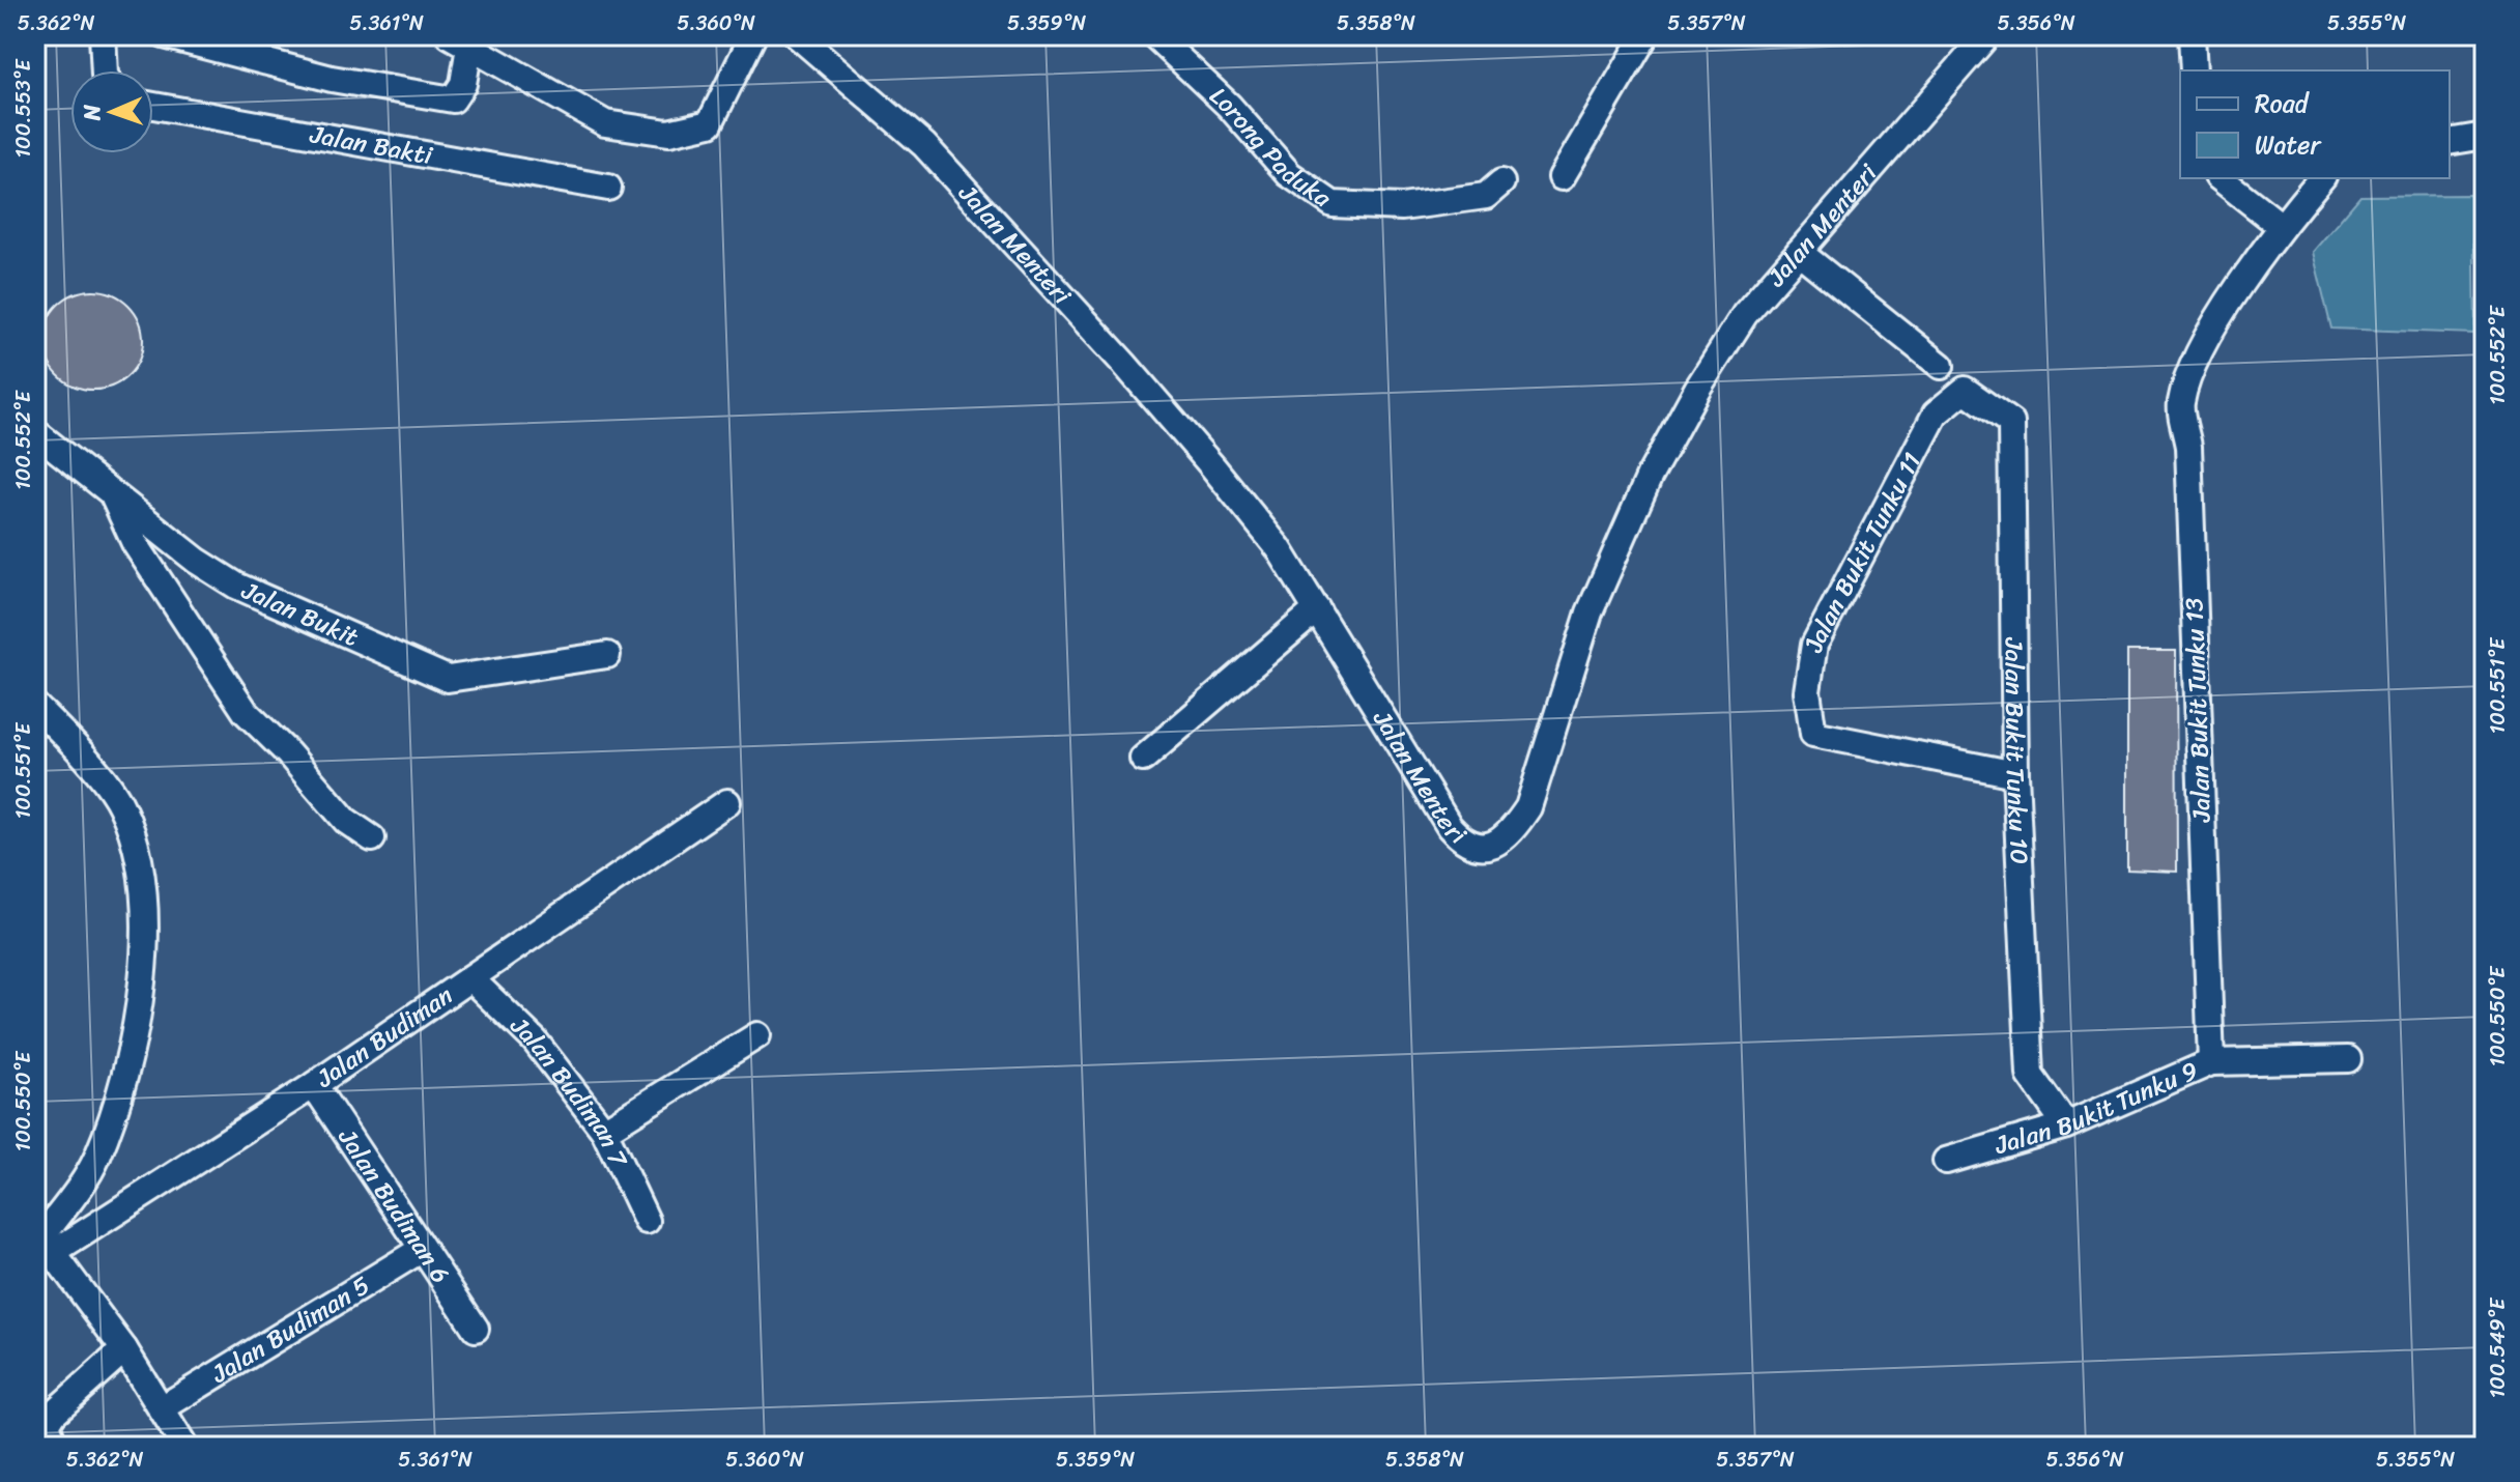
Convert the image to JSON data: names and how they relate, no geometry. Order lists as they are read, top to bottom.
{
  "streets": {
    "street": [
      "Lorong Paduka",
      "Jalan Bakti",
      "Jalan Menteri",
      "Jalan Bukit Tunku 11",
      "Jalan Bukit",
      "Jalan Bukit Tunku 13",
      "Jalan Bukit Tunku 10",
      "Jalan Budiman",
      "Jalan Budiman 7",
      "Jalan Bukit Tunku 9",
      "Jalan Budiman 6",
      "Jalan Budiman 5"
    ]
  },
  "crossings": [
    ["Jalan Bukit Tunku 11", "Jalan Bukit Tunku 10"],
    ["Jalan Bukit Tunku 13", "Jalan Bukit Tunku 9"],
    ["Jalan Bukit Tunku 10", "Jalan Bukit Tunku 9"],
    ["Jalan Budiman", "Jalan Budiman 7"],
    ["Jalan Budiman", "Jalan Budiman 6"],
    ["Jalan Budiman 6", "Jalan Budiman 5"]
  ],
  "legend": ["Road", "Water"],
  "north": "left",
  "coordinates": [
    "5.362°N",
    "5.361°N",
    "5.360°N",
    "5.359°N",
    "5.358°N",
    "5.357°N",
    "5.356°N",
    "5.355°N",
    "100.553°E",
    "100.552°E",
    "100.551°E",
    "100.550°E",
    "100.549°E"
  ]
}
